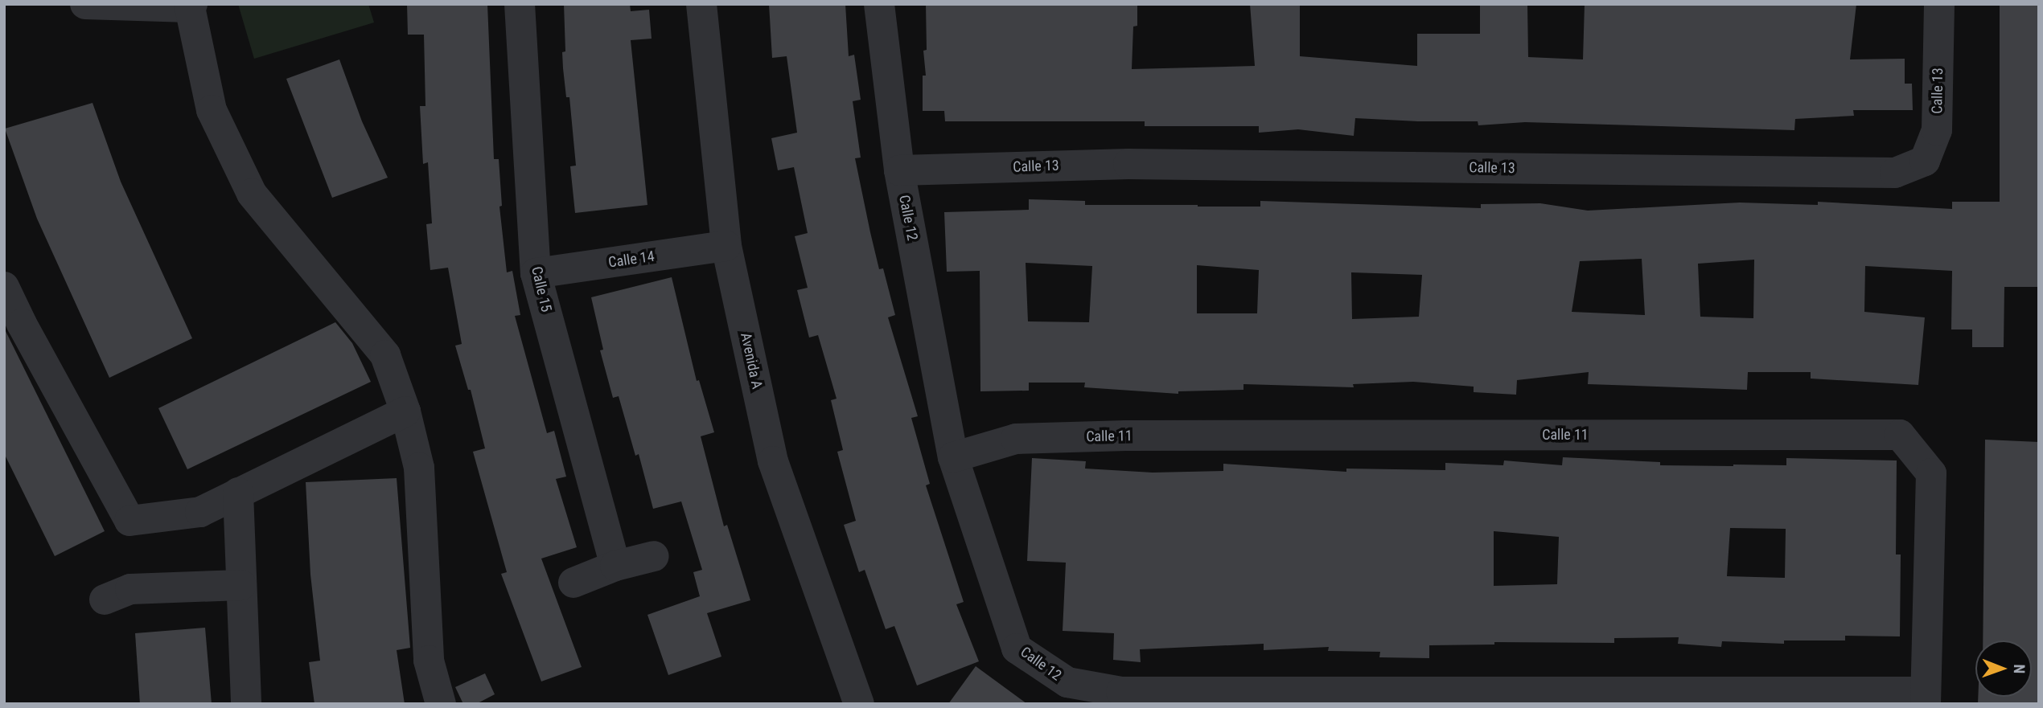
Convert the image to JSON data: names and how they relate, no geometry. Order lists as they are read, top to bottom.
{
  "streets": {
    "street": [
      "Calle 13",
      "Calle 12",
      "Calle 14",
      "Calle 15",
      "Avenida A",
      "Calle 11"
    ]
  },
  "crossings": [
    ["Calle 13", "Calle 12"],
    ["Calle 12", "Calle 11"],
    ["Calle 14", "Calle 15"],
    ["Calle 14", "Avenida A"]
  ],
  "north": "right"
}
